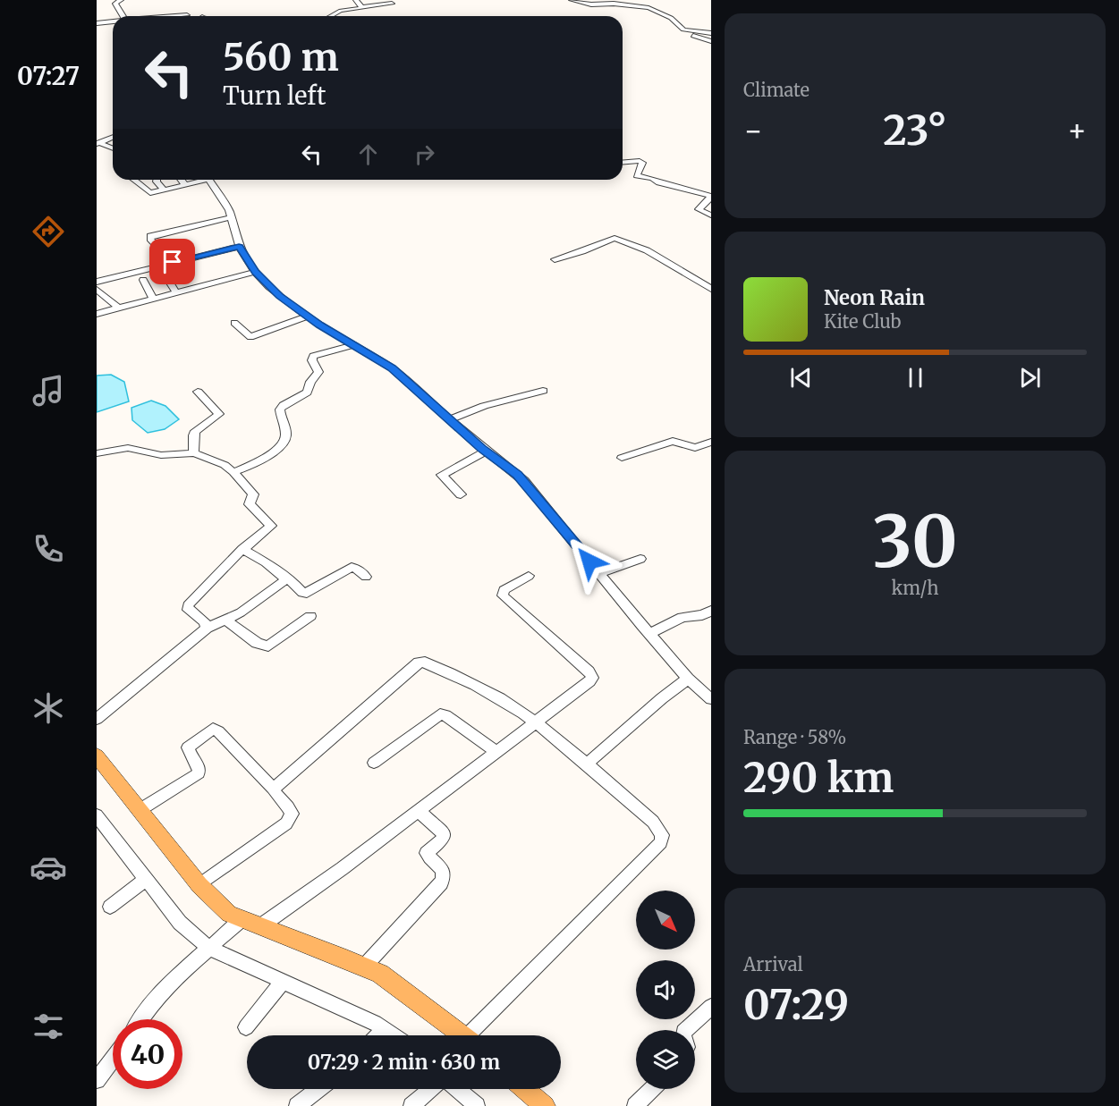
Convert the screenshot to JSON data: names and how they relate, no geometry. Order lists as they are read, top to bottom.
{
  "north": "bottom right",
  "page": {
    "tabs": "07:27",
    "tile": [
      "Climate",
      ["30", "km/h"],
      ["Range · 58%", "290 km"],
      ["Arrival", "07:29"]
    ],
    "turn": ["560 m", "Turn left"],
    "heat": ["−", "23°", "+"],
    "song": ["Neon Rain", "Kite Club"],
    "limit": "40",
    "trip": "07:29 · 2 min · 630 m"
  }
}
